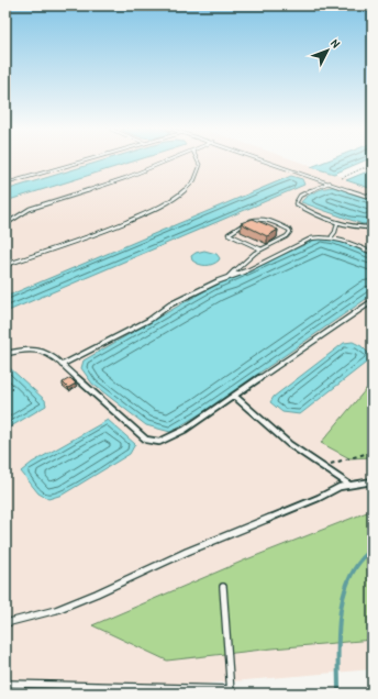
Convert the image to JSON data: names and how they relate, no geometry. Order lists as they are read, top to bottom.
{
  "north": "top right"
}
